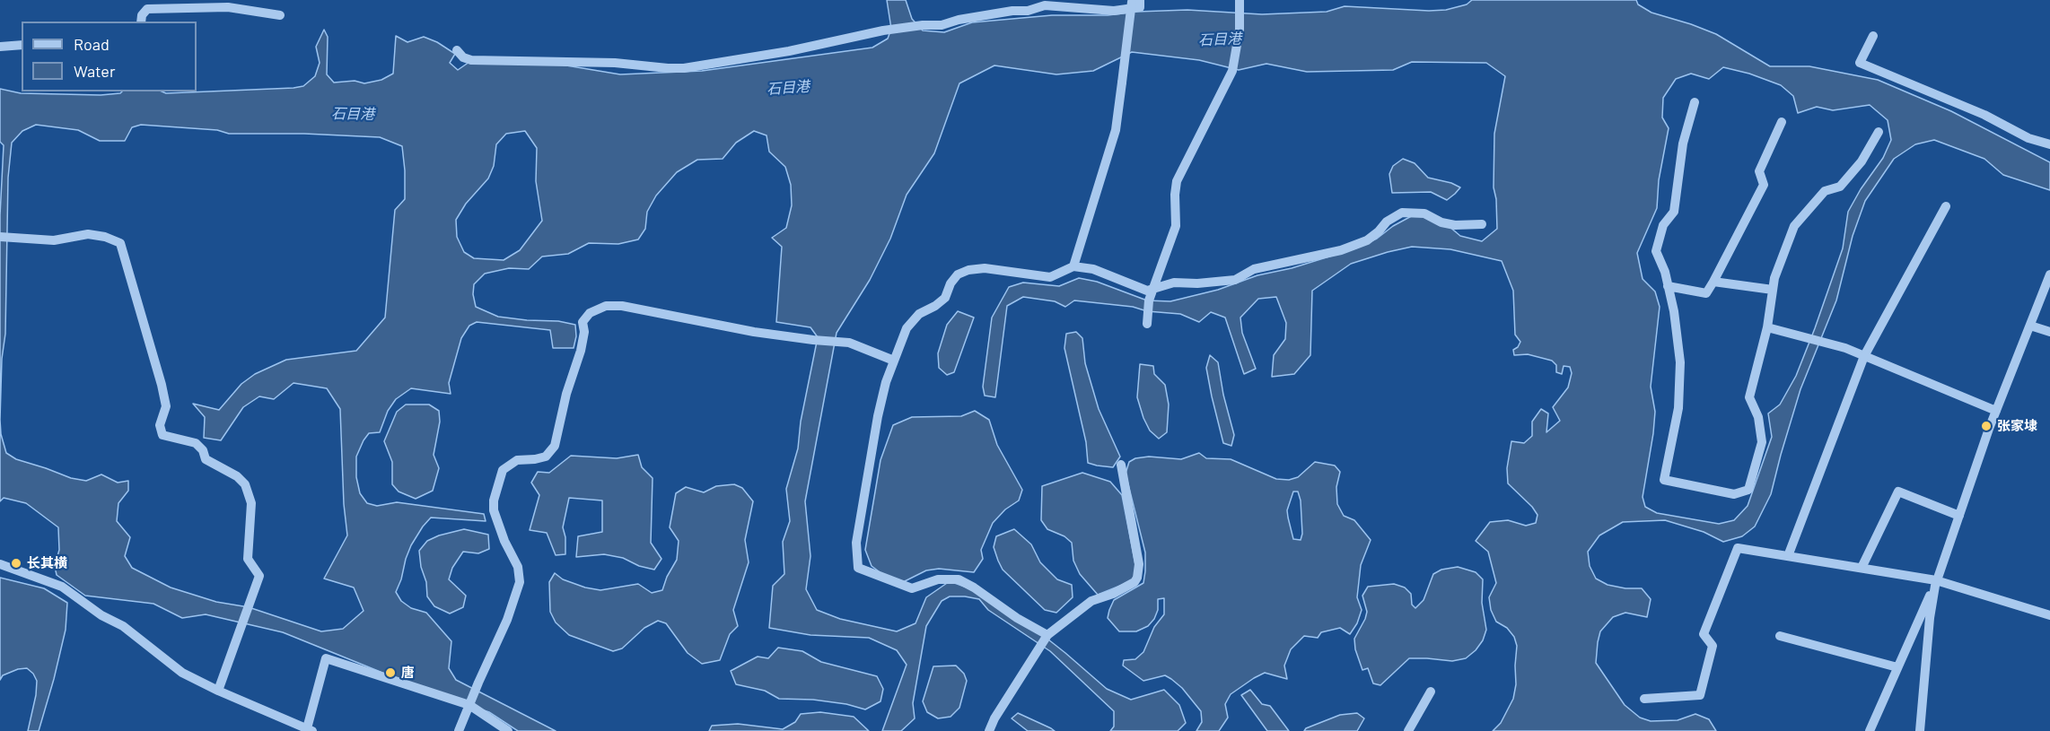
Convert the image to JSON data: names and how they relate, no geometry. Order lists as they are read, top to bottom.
{
  "water": ["石目港"],
  "places": ["张家埭", "长其横", "唐"],
  "legend": ["Road", "Water"]
}
